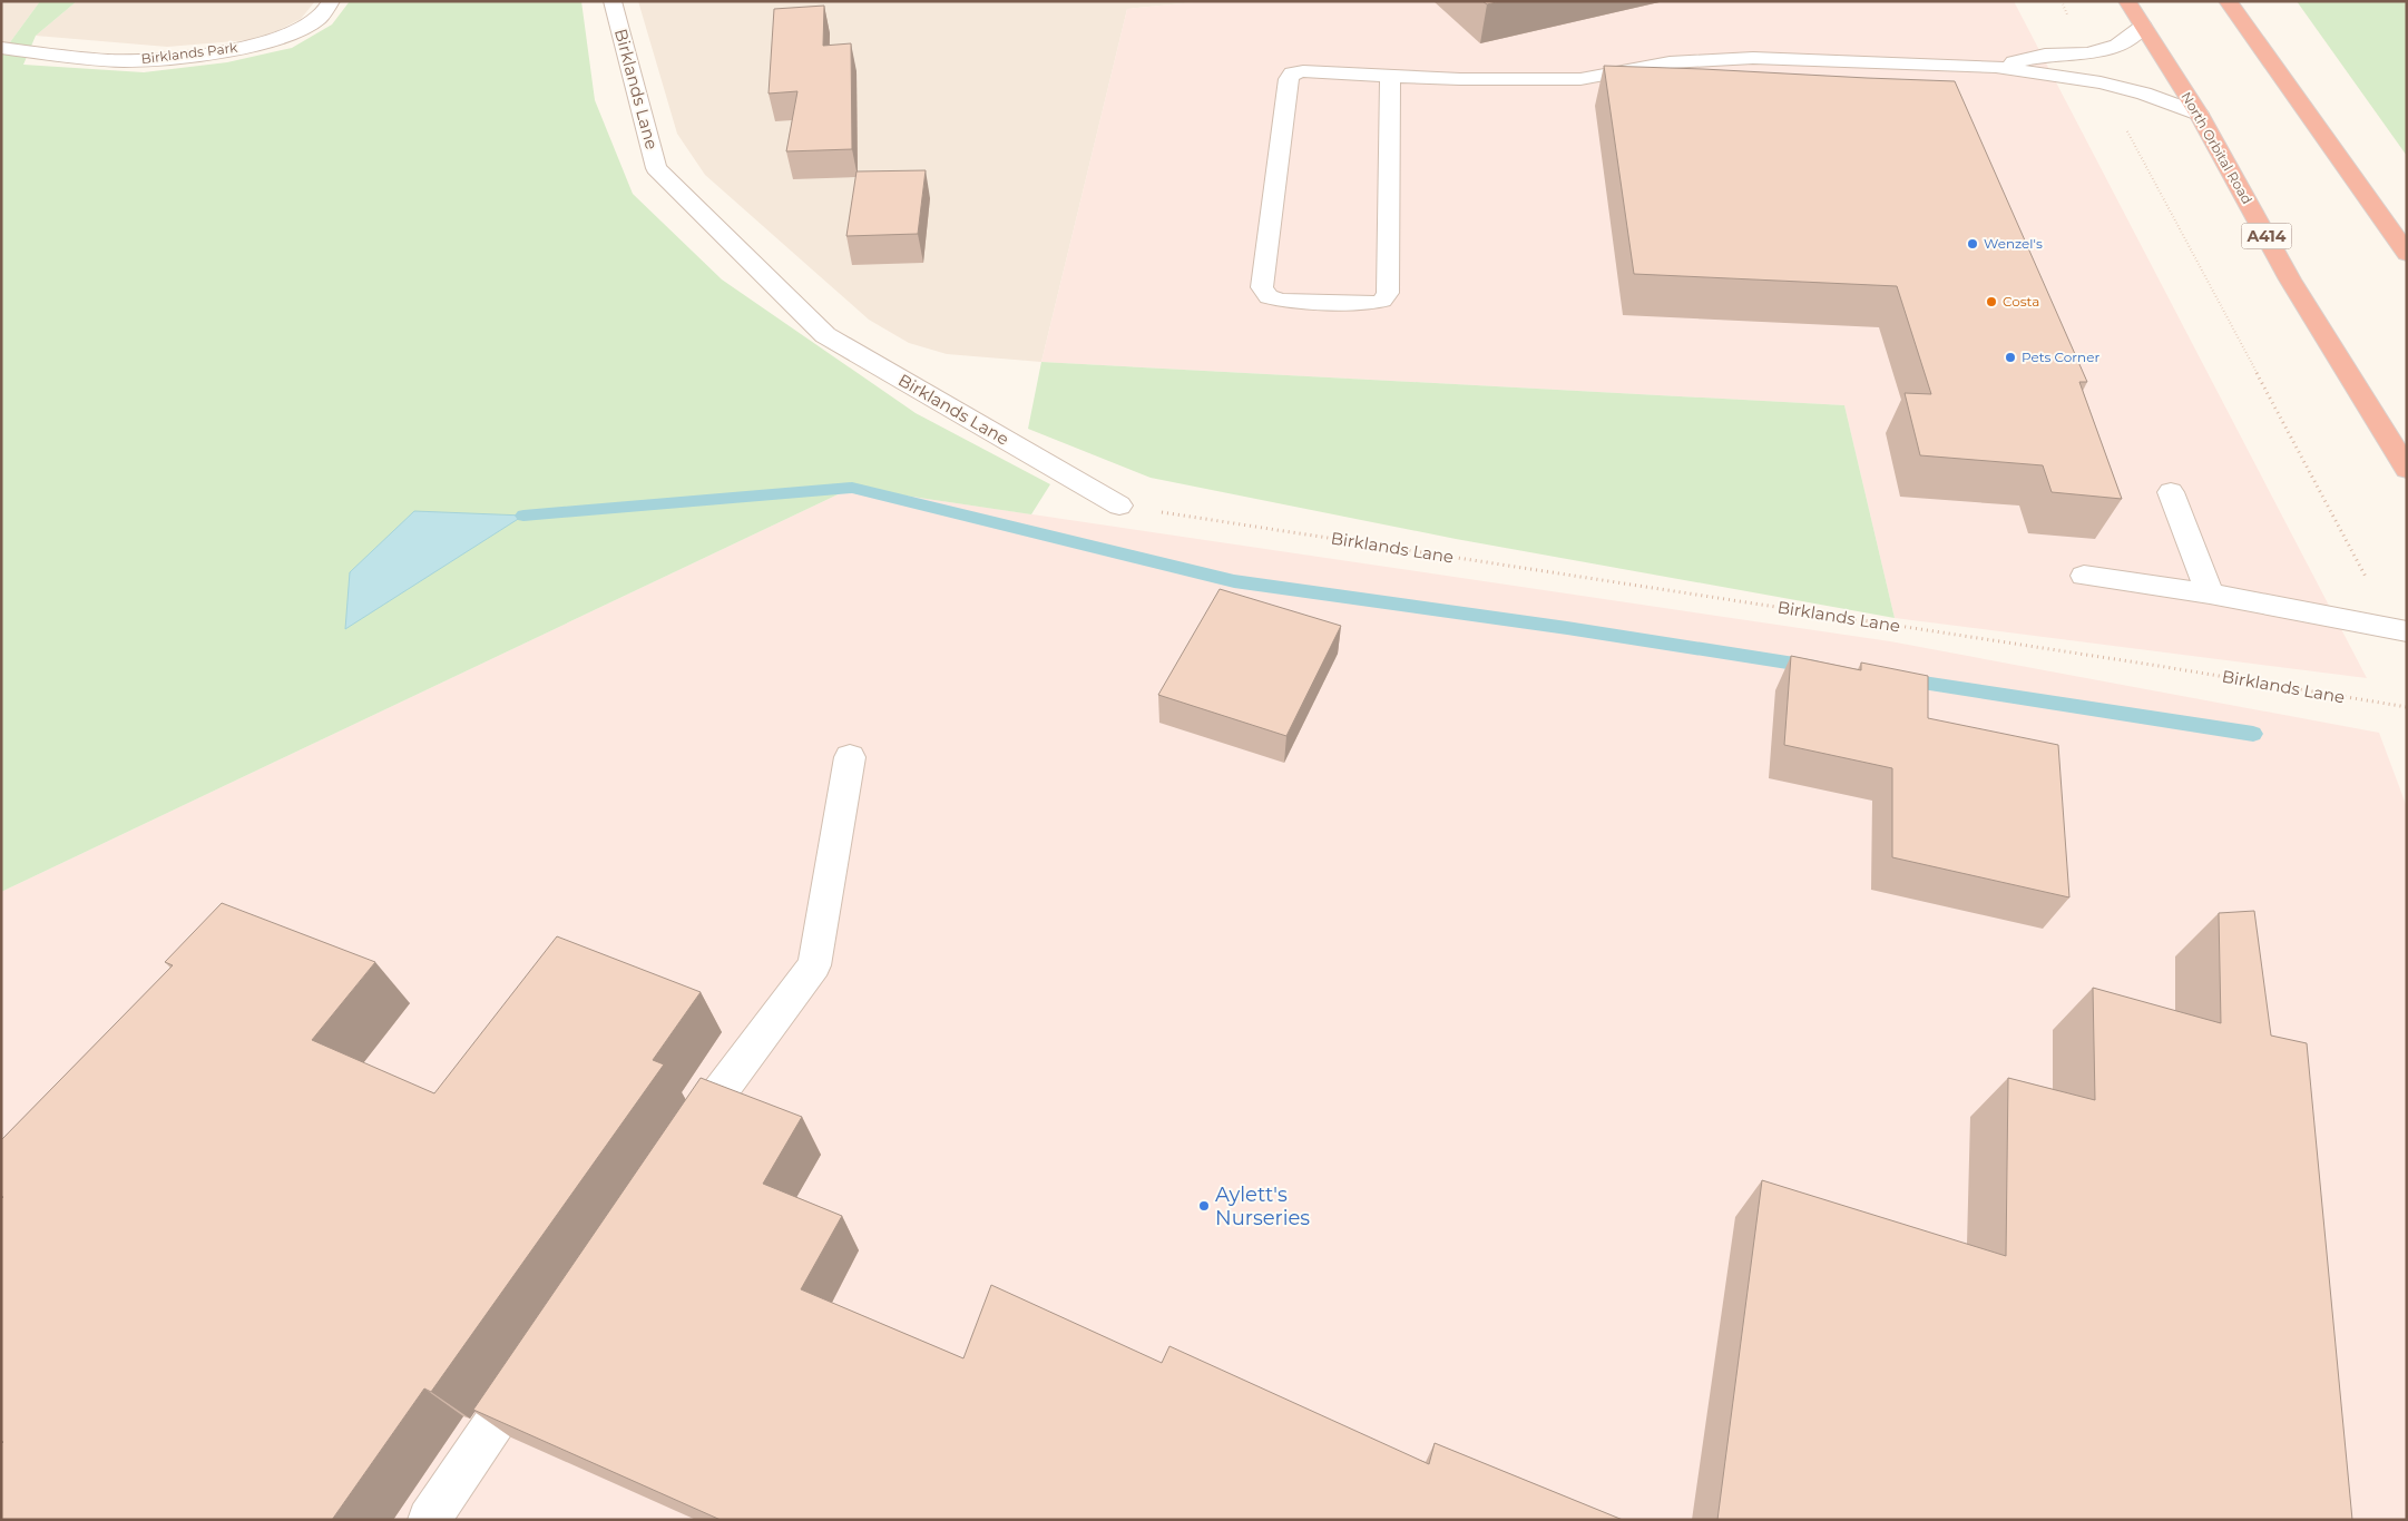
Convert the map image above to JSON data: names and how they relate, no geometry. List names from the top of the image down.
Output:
{
  "streets": {
    "highway": ["North Orbital Road", "A414"],
    "street": ["Birklands Park", "Birklands Lane"]
  },
  "places": [
    "Wenzel's",
    "Costa",
    "Pets Corner",
    "Aylett's Nurseries"
  ]
}
